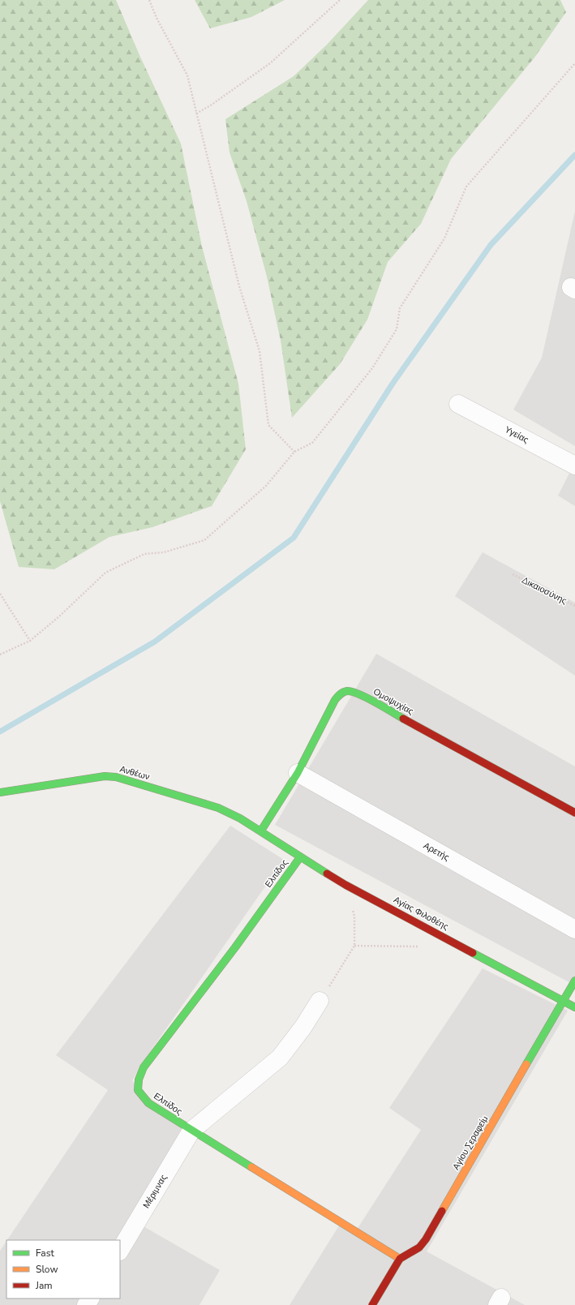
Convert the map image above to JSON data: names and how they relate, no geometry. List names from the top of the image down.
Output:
{
  "streets": {
    "street": [
      "Υγείας",
      "Ομοψυχίας",
      "Ανθέων",
      "Αρετής",
      "Ελπίδος",
      "Αγίας Φιλοθέης",
      "Αγίου Σεραφείμ",
      "Μέριμνας"
    ],
    "path": ["Δικαιοσύνης"]
  },
  "crossings": [
    ["Ομοψυχίας", "Ανθέων"],
    ["Ομοψυχίας", "Αρετής"],
    ["Ομοψυχίας", "Αγίας Φιλοθέης"],
    ["Ανθέων", "Αγίας Φιλοθέης"],
    ["Ελπίδος", "Αγίας Φιλοθέης"],
    ["Ελπίδος", "Αγίου Σεραφείμ"],
    ["Ελπίδος", "Μέριμνας"],
    ["Αγίας Φιλοθέης", "Αγίου Σεραφείμ"]
  ],
  "legend": ["Fast", "Slow", "Jam"]
}
